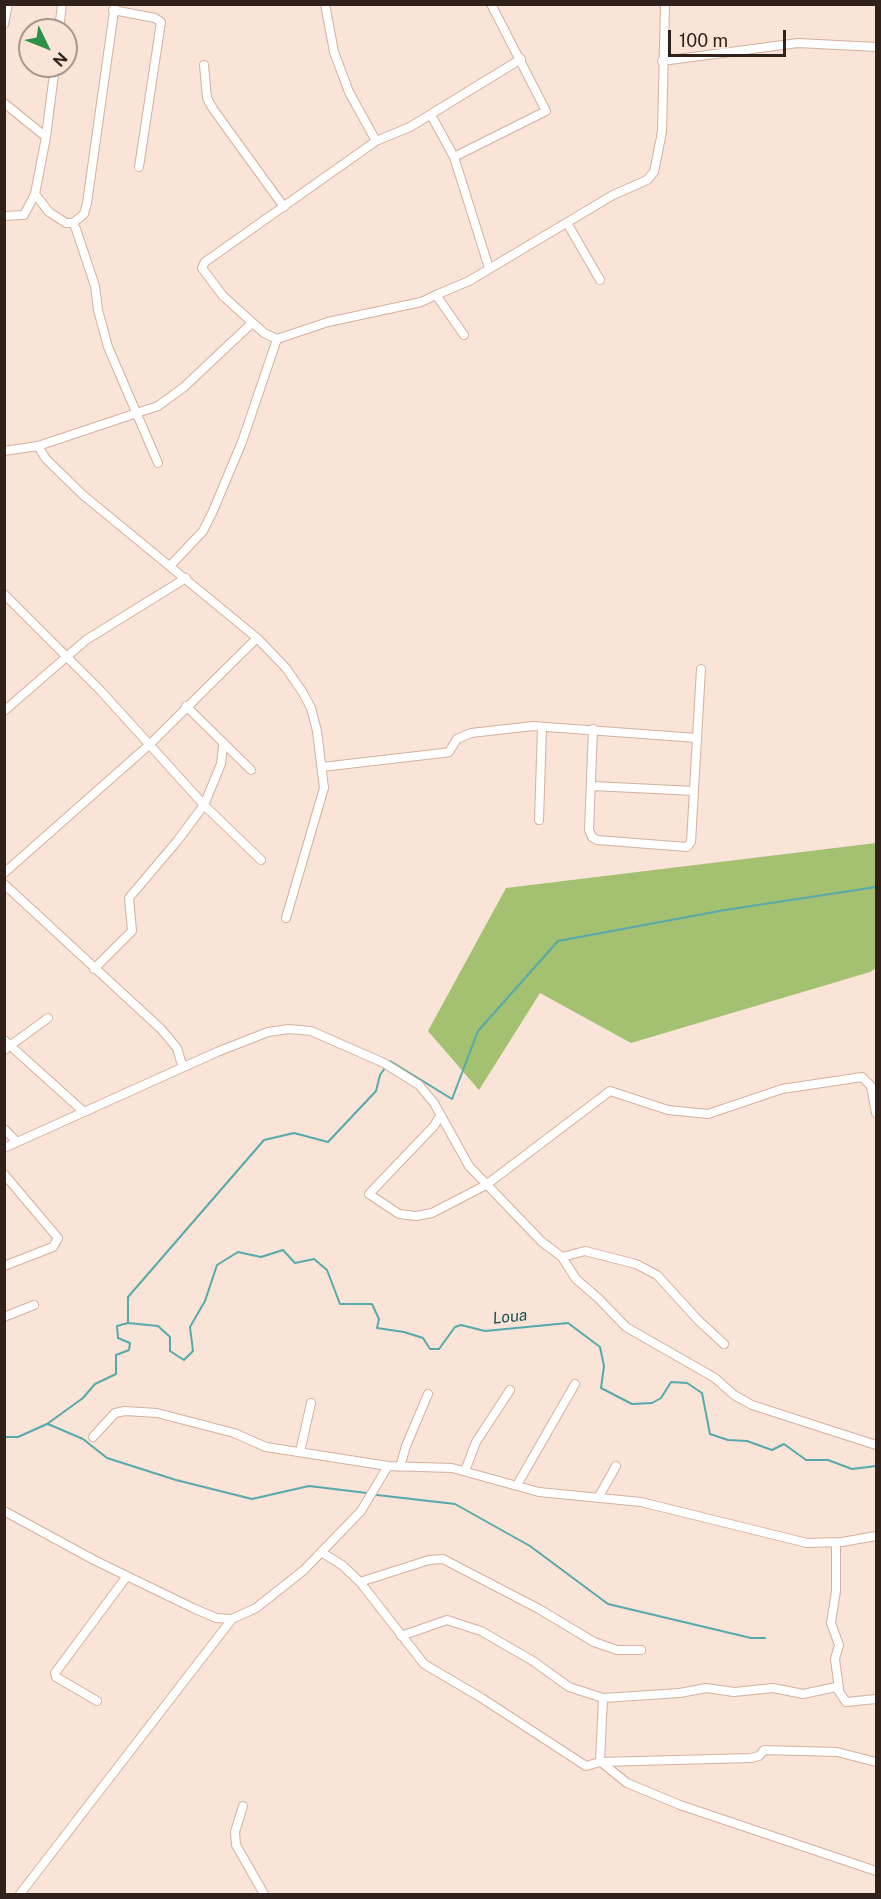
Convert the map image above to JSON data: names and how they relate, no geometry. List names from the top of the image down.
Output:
{
  "water": ["Loua"],
  "scale_bar": "100 m",
  "north": "bottom right"
}
